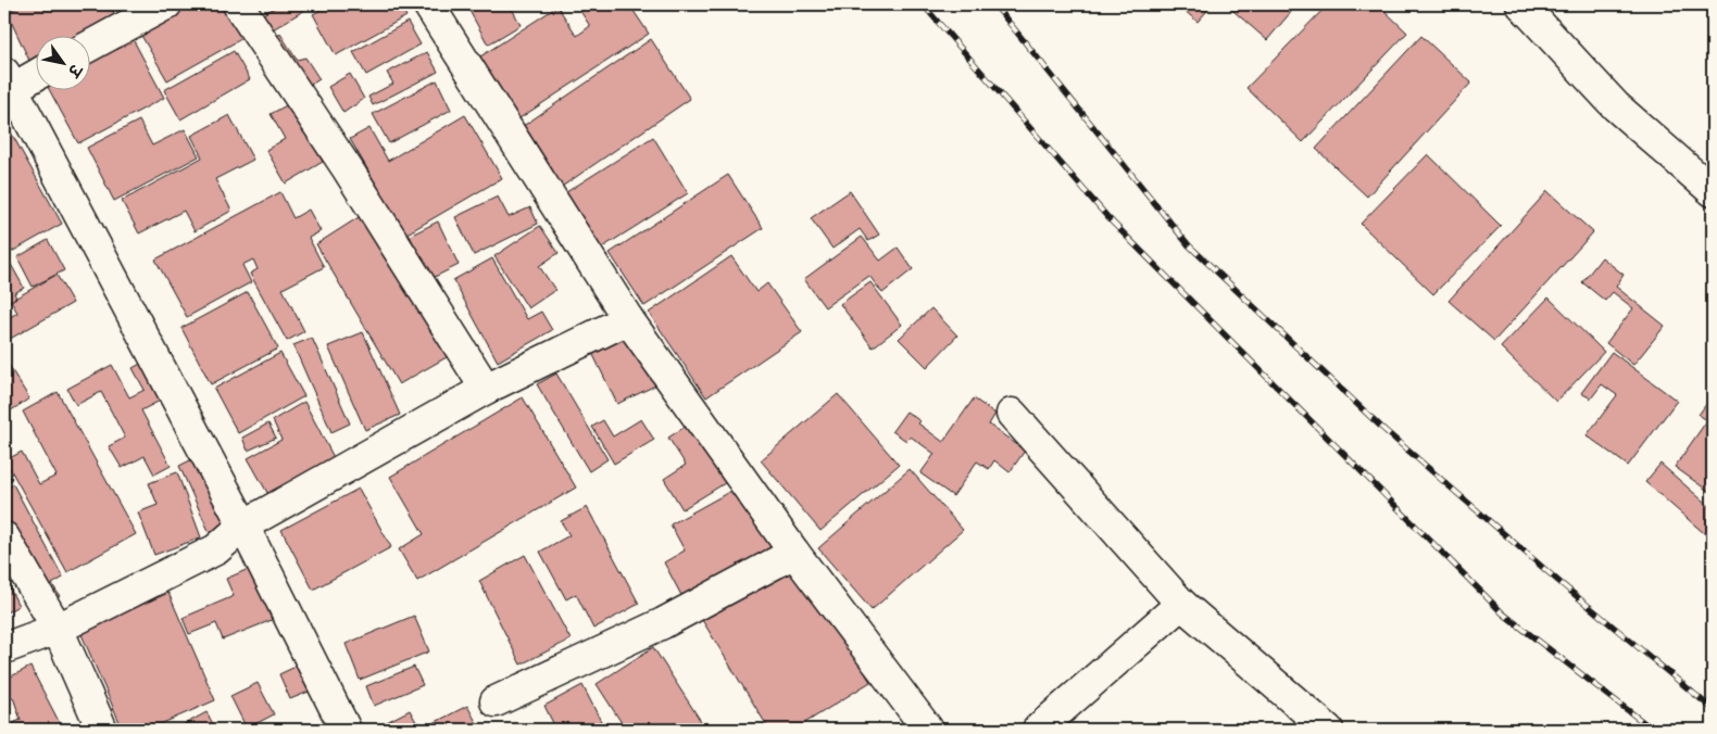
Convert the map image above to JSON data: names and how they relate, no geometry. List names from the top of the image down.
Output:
{
  "north": "bottom right"
}
